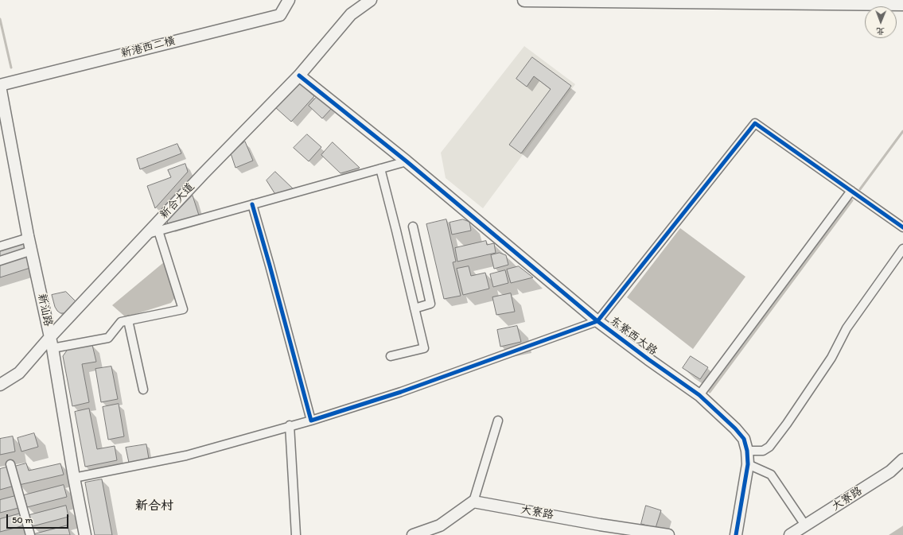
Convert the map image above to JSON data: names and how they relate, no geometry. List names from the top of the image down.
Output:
{
  "streets": {
    "street": [
      "新港西二横",
      "新合大道",
      "新汕路",
      "东寮西大路",
      "大寮路"
    ]
  },
  "crossings": [
    ["新港西二横", "新汕路"],
    ["新合大道", "新汕路"],
    ["新合大道", "东寮西大路"]
  ],
  "districts": ["新合村"],
  "scale_bar": "50 m",
  "north": "bottom"
}
